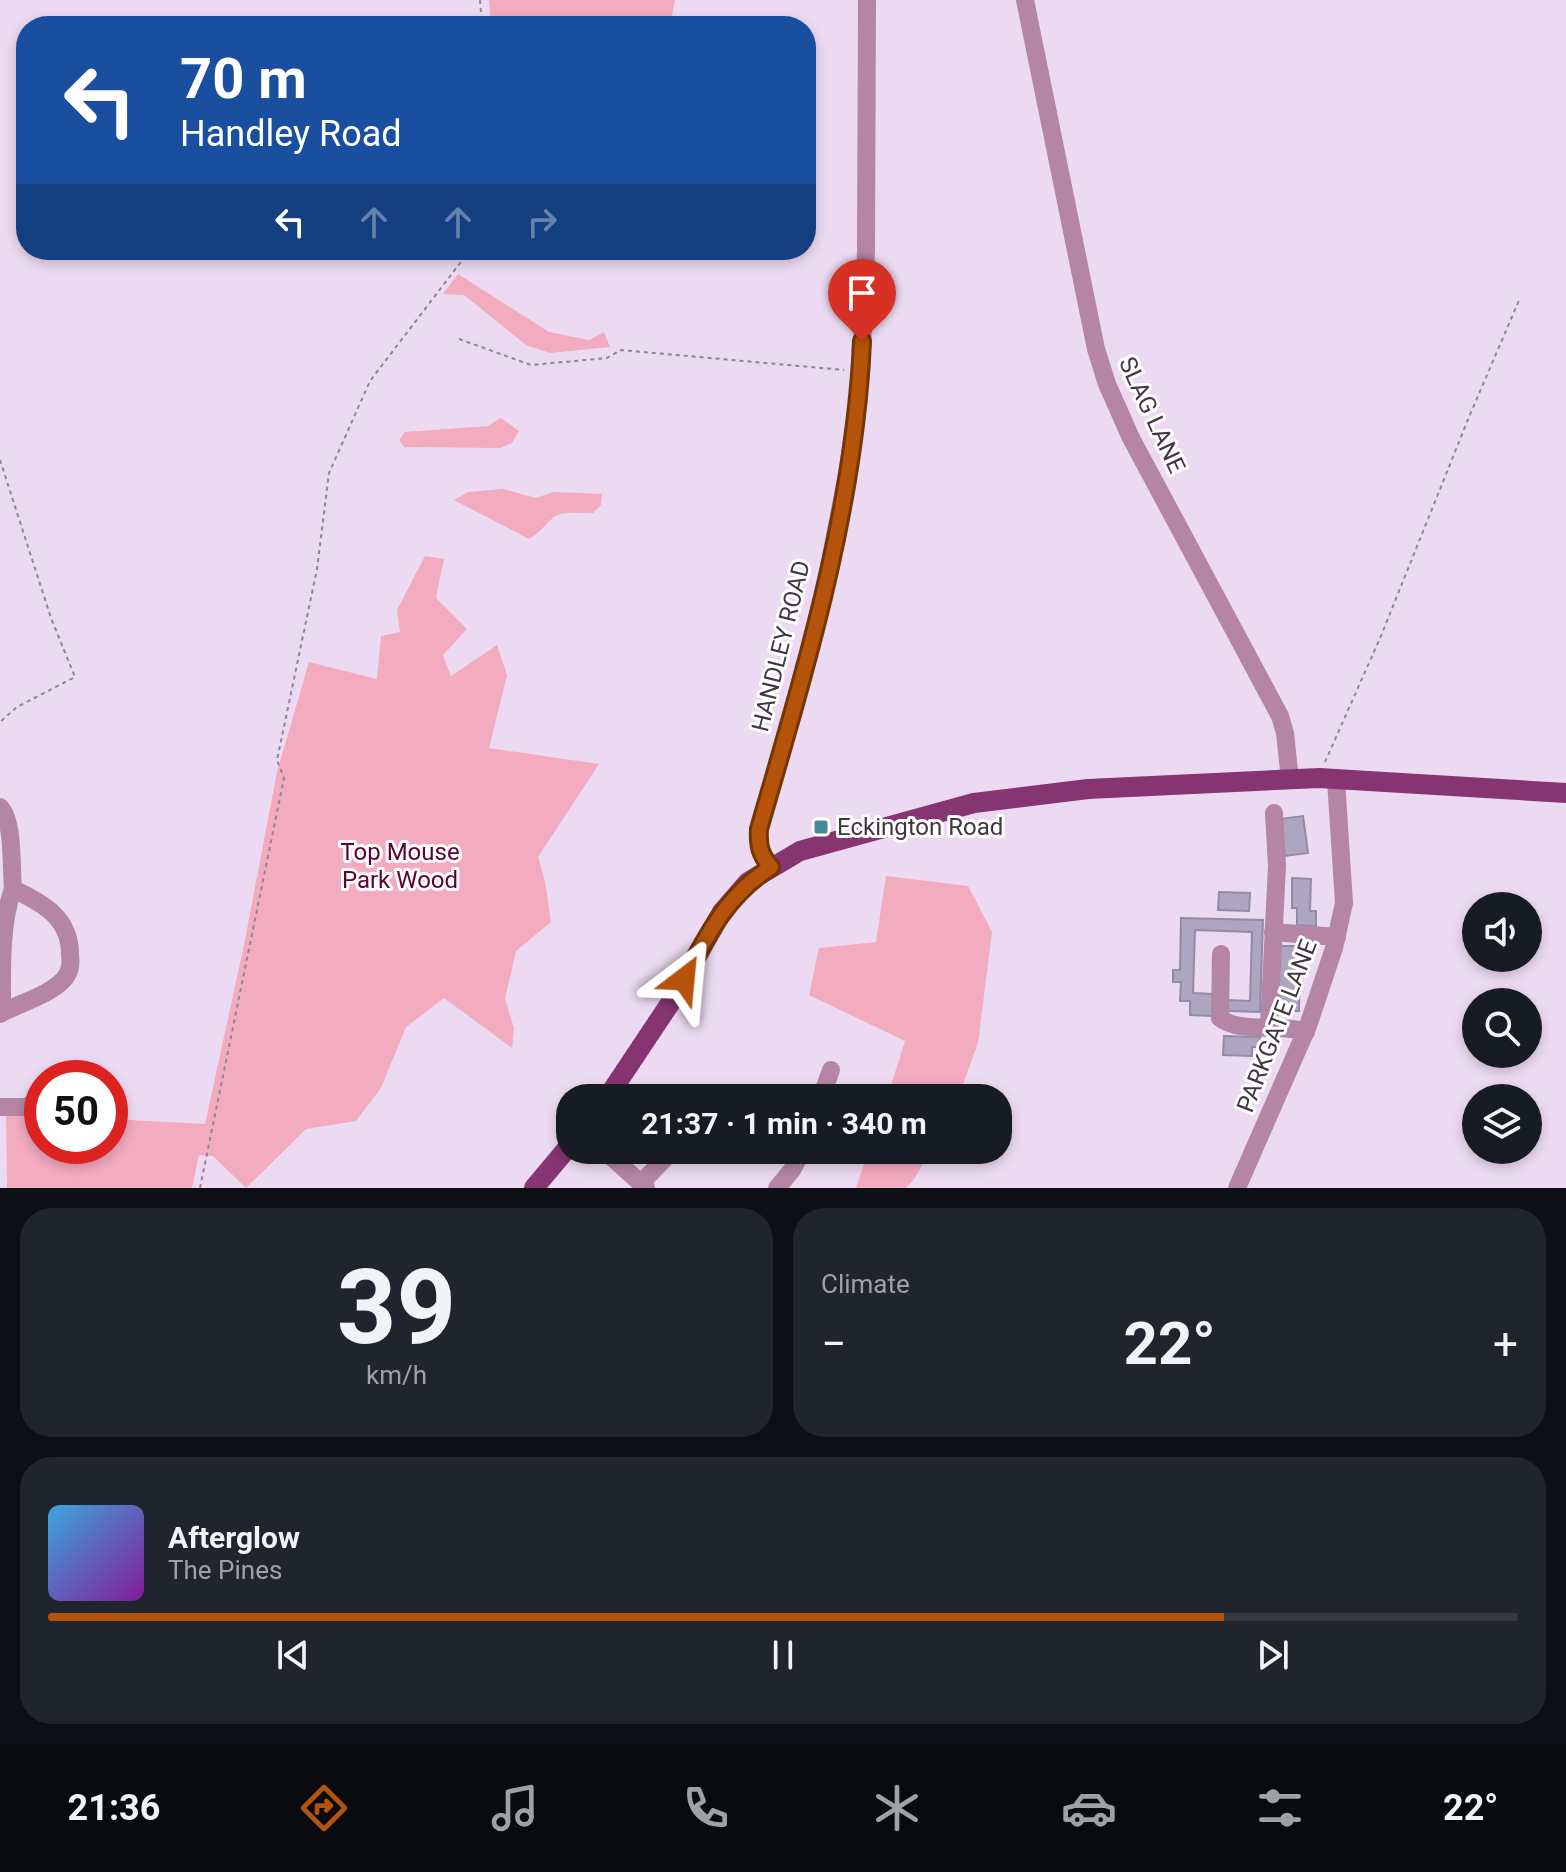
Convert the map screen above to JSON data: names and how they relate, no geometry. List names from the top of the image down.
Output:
{
  "streets": {
    "street": ["SLAG LANE", "HANDLEY ROAD", "PARKGATE LANE"]
  },
  "parks": ["Top Mouse Park Wood"],
  "places": {
    "transit": ["Eckington Road"]
  },
  "page": {
    "turn": ["70 m", "Handley Road"],
    "limit": "50",
    "trip": "21:37 · 1 min · 340 m",
    "tile": [
      ["39", "km/h"],
      "Climate"
    ],
    "heat": ["−", "22°", "+"],
    "song": ["Afterglow", "The Pines"],
    "tabs": ["21:36", "22°"]
  }
}
